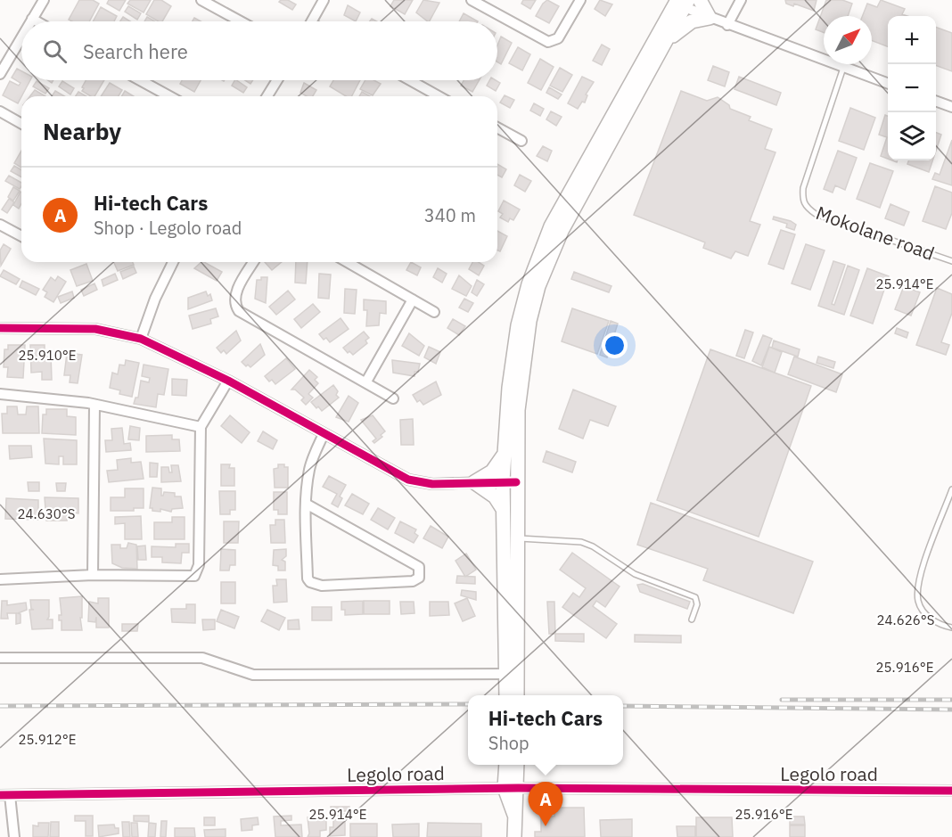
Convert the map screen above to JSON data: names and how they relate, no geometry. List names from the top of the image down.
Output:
{
  "streets": {
    "street": ["Legolo road"],
    "lane": ["Mokolane road"]
  },
  "north": "top right",
  "page": {
    "map_buttons": ["+", "−"],
    "search": "Search here",
    "heading": "Nearby",
    "list": [
      {
        "mark": "A",
        "name": "Hi-tech Cars",
        "note": "Shop · Legolo road",
        "value": "340 m"
      }
    ],
    "popup": ["Hi-tech Cars", "Shop"],
    "pins": "A"
  },
  "coordinates": [
    "25.914°E",
    "25.910°E",
    "24.630°S",
    "24.626°S",
    "25.916°E",
    "25.912°E"
  ]
}
